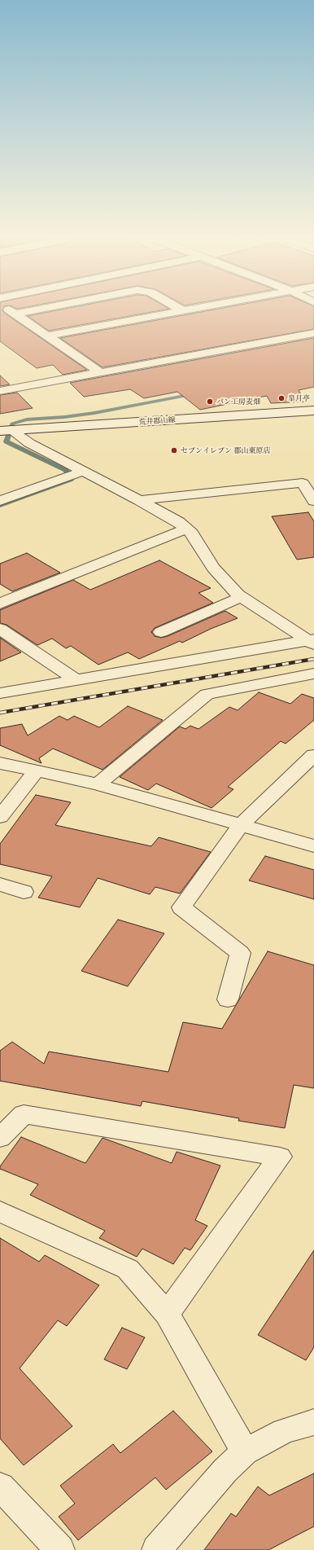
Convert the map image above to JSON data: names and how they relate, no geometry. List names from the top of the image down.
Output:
{
  "streets": {
    "street": ["荒井郡山線"]
  },
  "places": ["皐月亭", "パン工房麦畑", "セブンイレブン 郡山東原店"]
}
